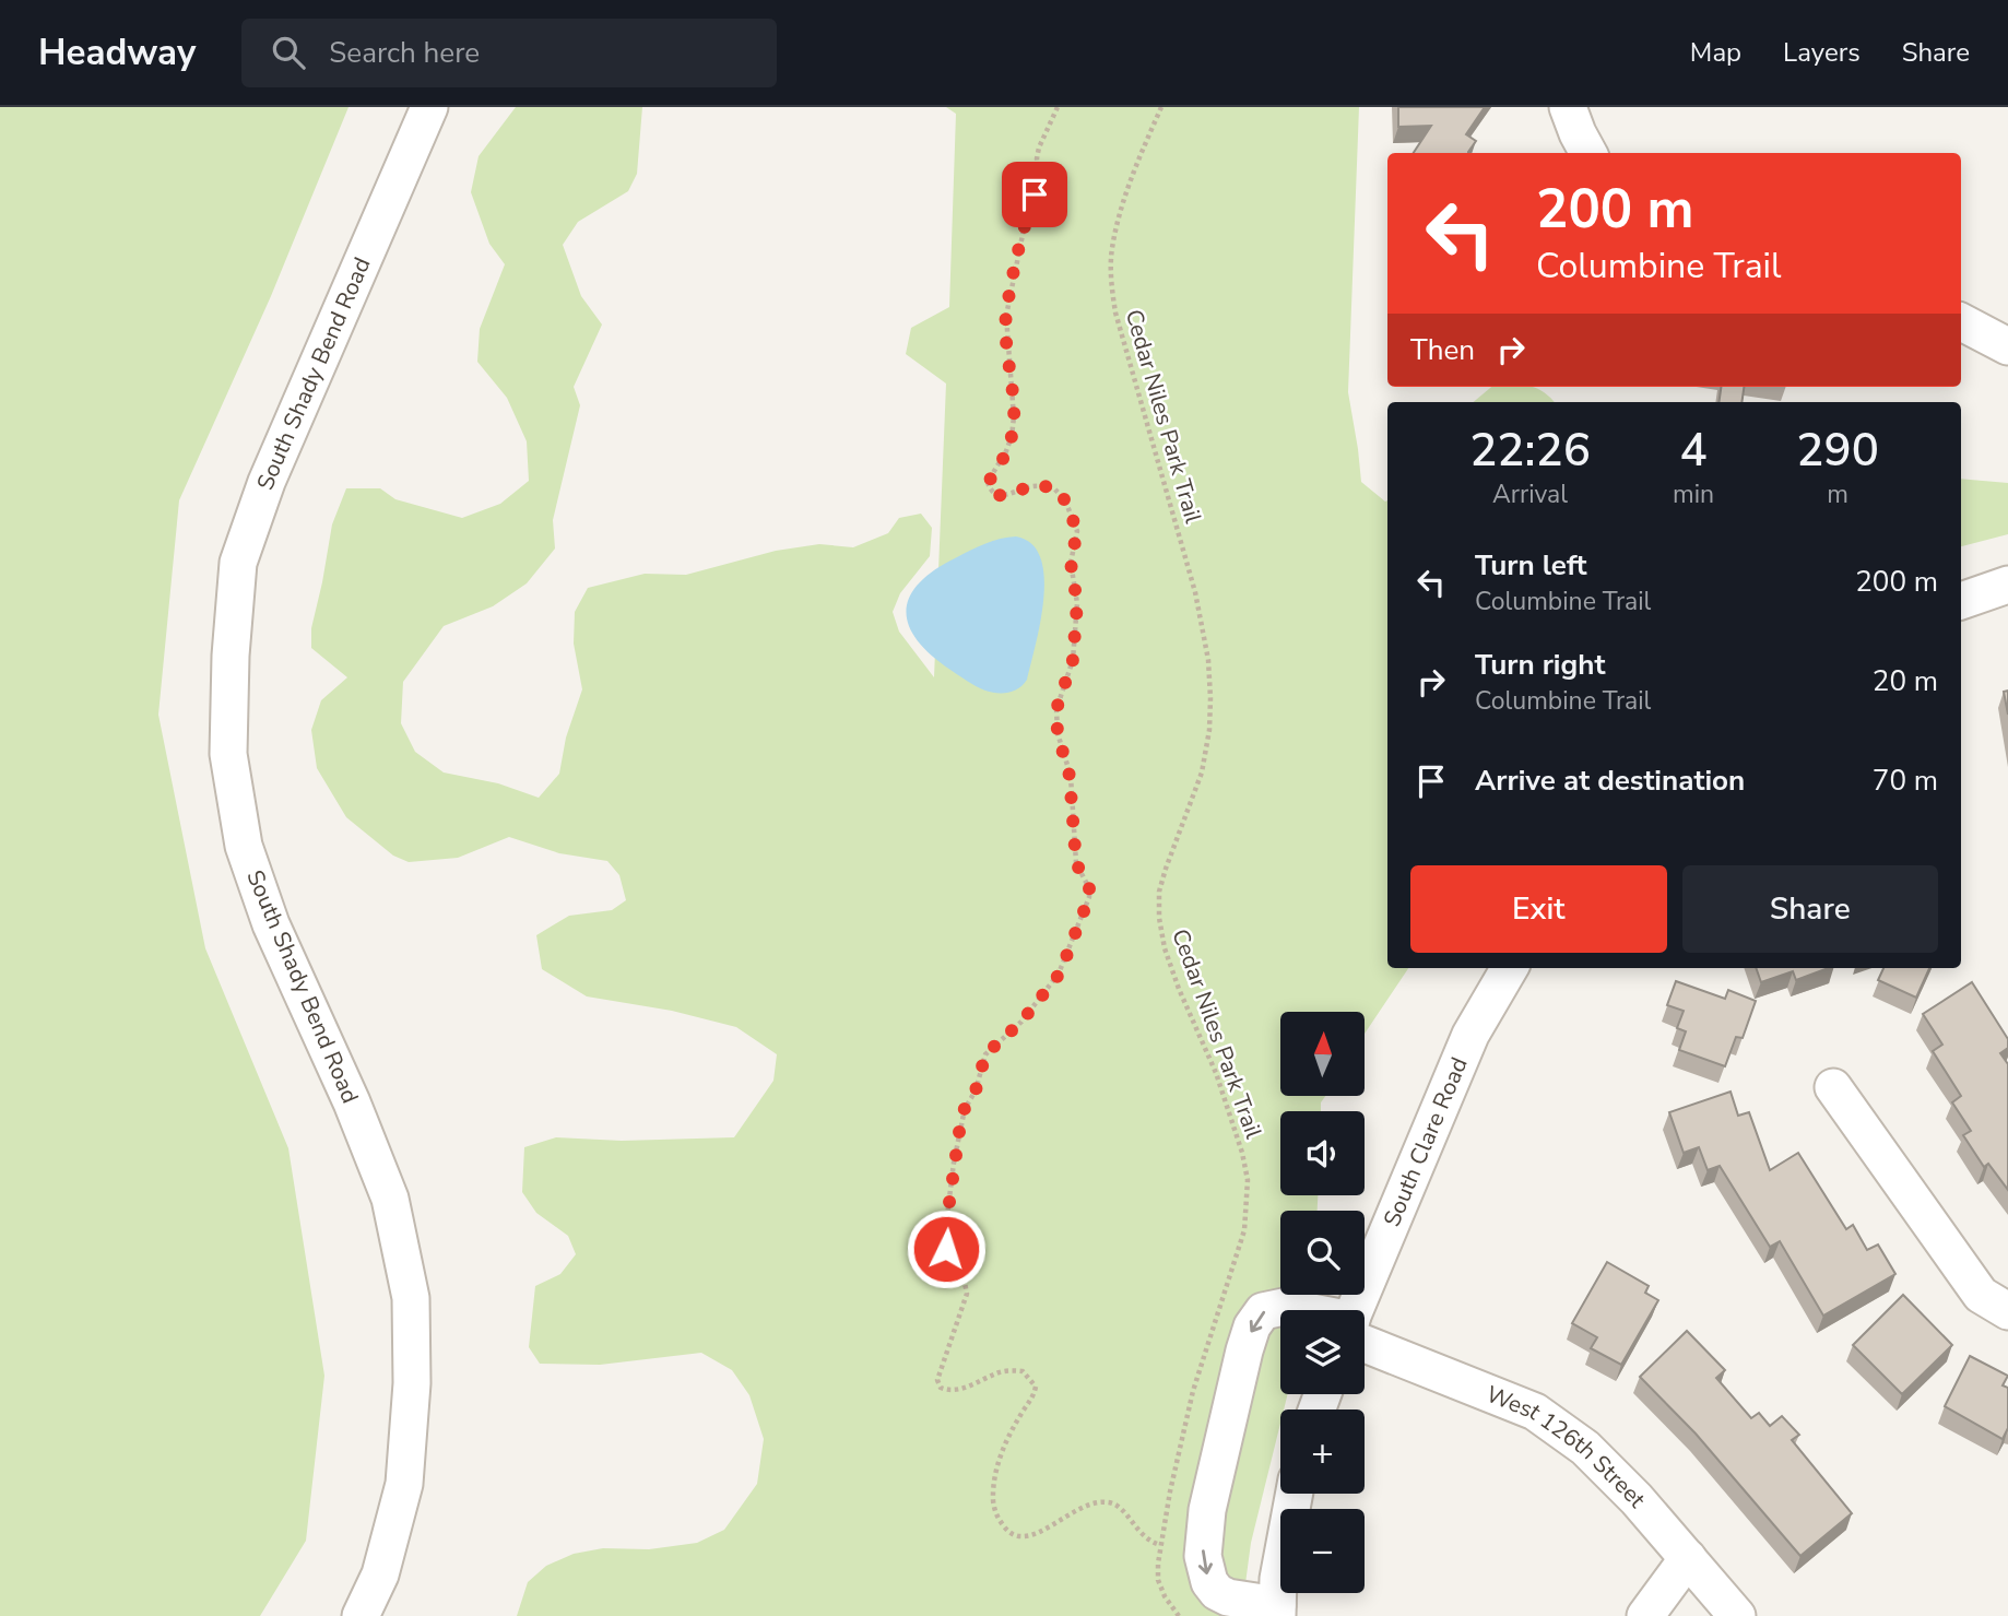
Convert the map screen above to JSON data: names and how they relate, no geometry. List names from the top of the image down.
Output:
{
  "streets": {
    "street": ["South Shady Bend Road", "South Clare Road", "West 126th Street"],
    "path": ["Cedar Niles Park Trail"]
  },
  "north": "top",
  "page": {
    "header": "Headway",
    "search": "Search here",
    "nav": ["Map", "Layers", "Share"],
    "turn": ["200 m", "Columbine Trail"],
    "then": "Then",
    "eta": [
      "22:26",
      "Arrival",
      "4",
      "min",
      "290",
      "m"
    ],
    "list": [
      {
        "name": "Turn left",
        "note": "Columbine Trail",
        "value": "200 m"
      },
      {
        "name": "Turn right",
        "note": "Columbine Trail",
        "value": "20 m"
      },
      {
        "name": "Arrive at destination",
        "value": "70 m"
      }
    ],
    "buttons": ["Exit", "Share"],
    "map_buttons": ["+", "−"]
  }
}
